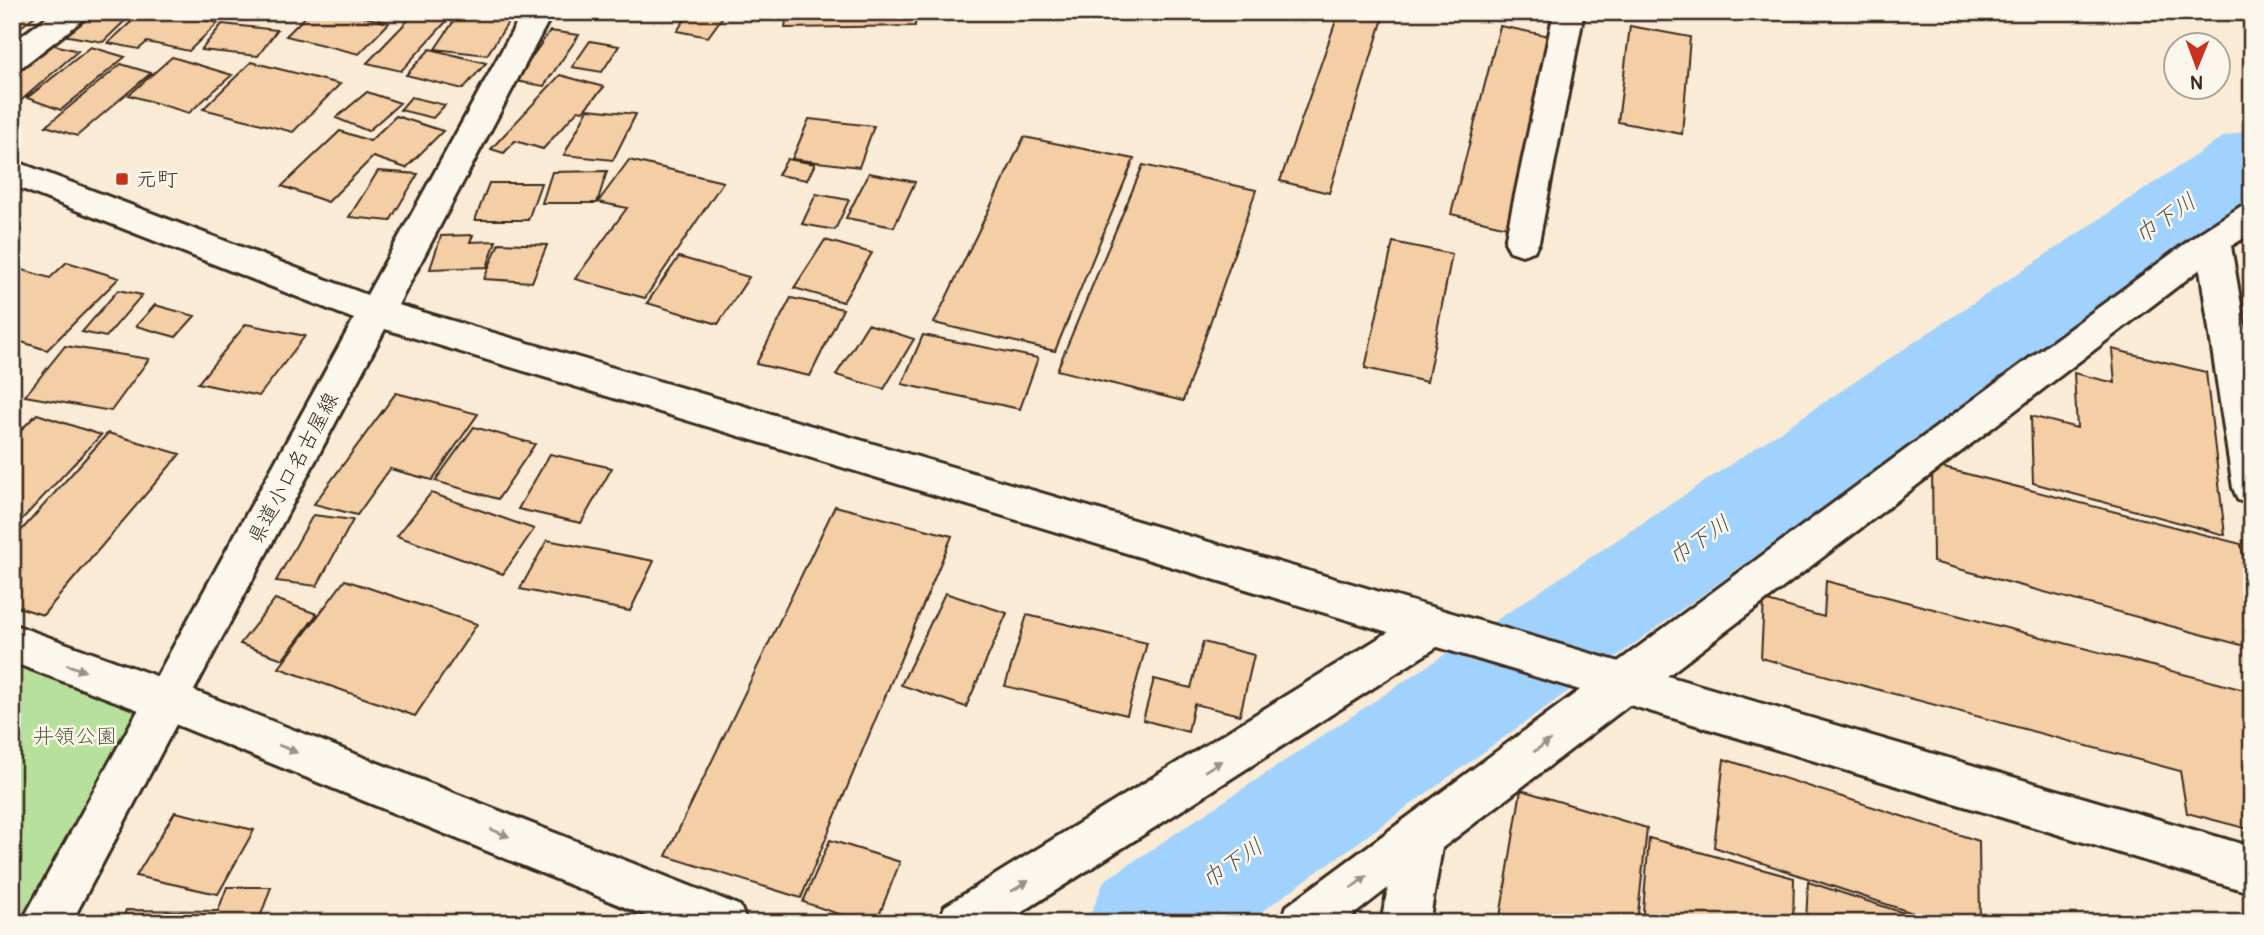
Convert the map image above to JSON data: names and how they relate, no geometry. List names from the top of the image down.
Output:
{
  "streets": {
    "street": ["県道小口名古屋線"]
  },
  "water": ["巾下川"],
  "parks": ["井領公園"],
  "places": {
    "transit": ["元町"]
  },
  "north": "bottom"
}
